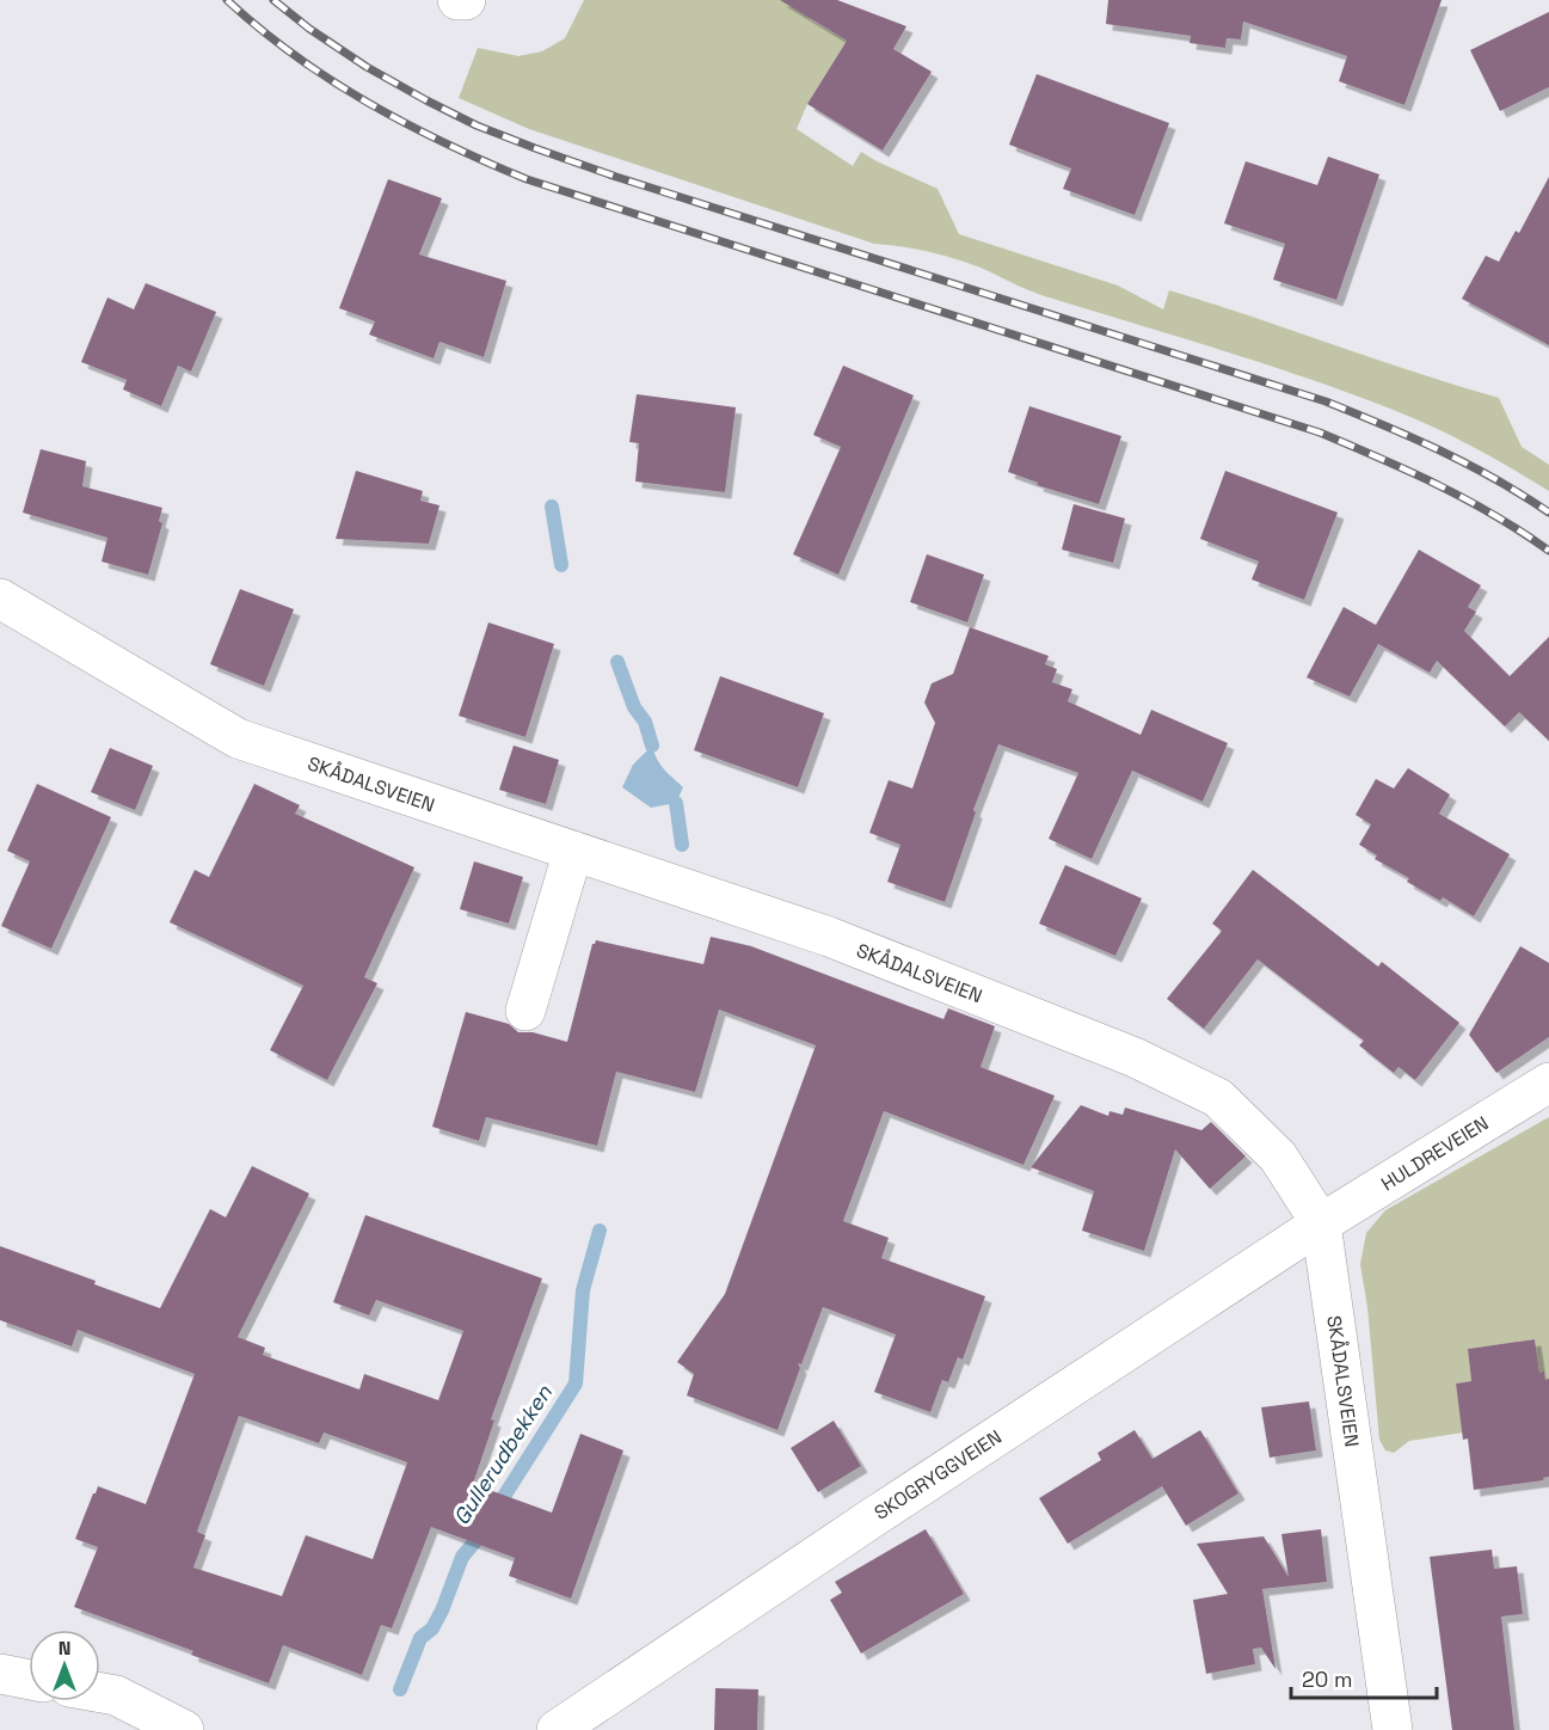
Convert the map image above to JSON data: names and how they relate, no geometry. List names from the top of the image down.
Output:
{
  "streets": {
    "street": ["SKÅDALSVEIEN", "HULDREVEIEN", "SKOGRYGGVEIEN"]
  },
  "crossings": [
    ["SKÅDALSVEIEN", "HULDREVEIEN"],
    ["SKÅDALSVEIEN", "SKOGRYGGVEIEN"],
    ["HULDREVEIEN", "SKOGRYGGVEIEN"]
  ],
  "water": ["Gullerudbekken"],
  "scale_bar": "20 m",
  "north": "top"
}
